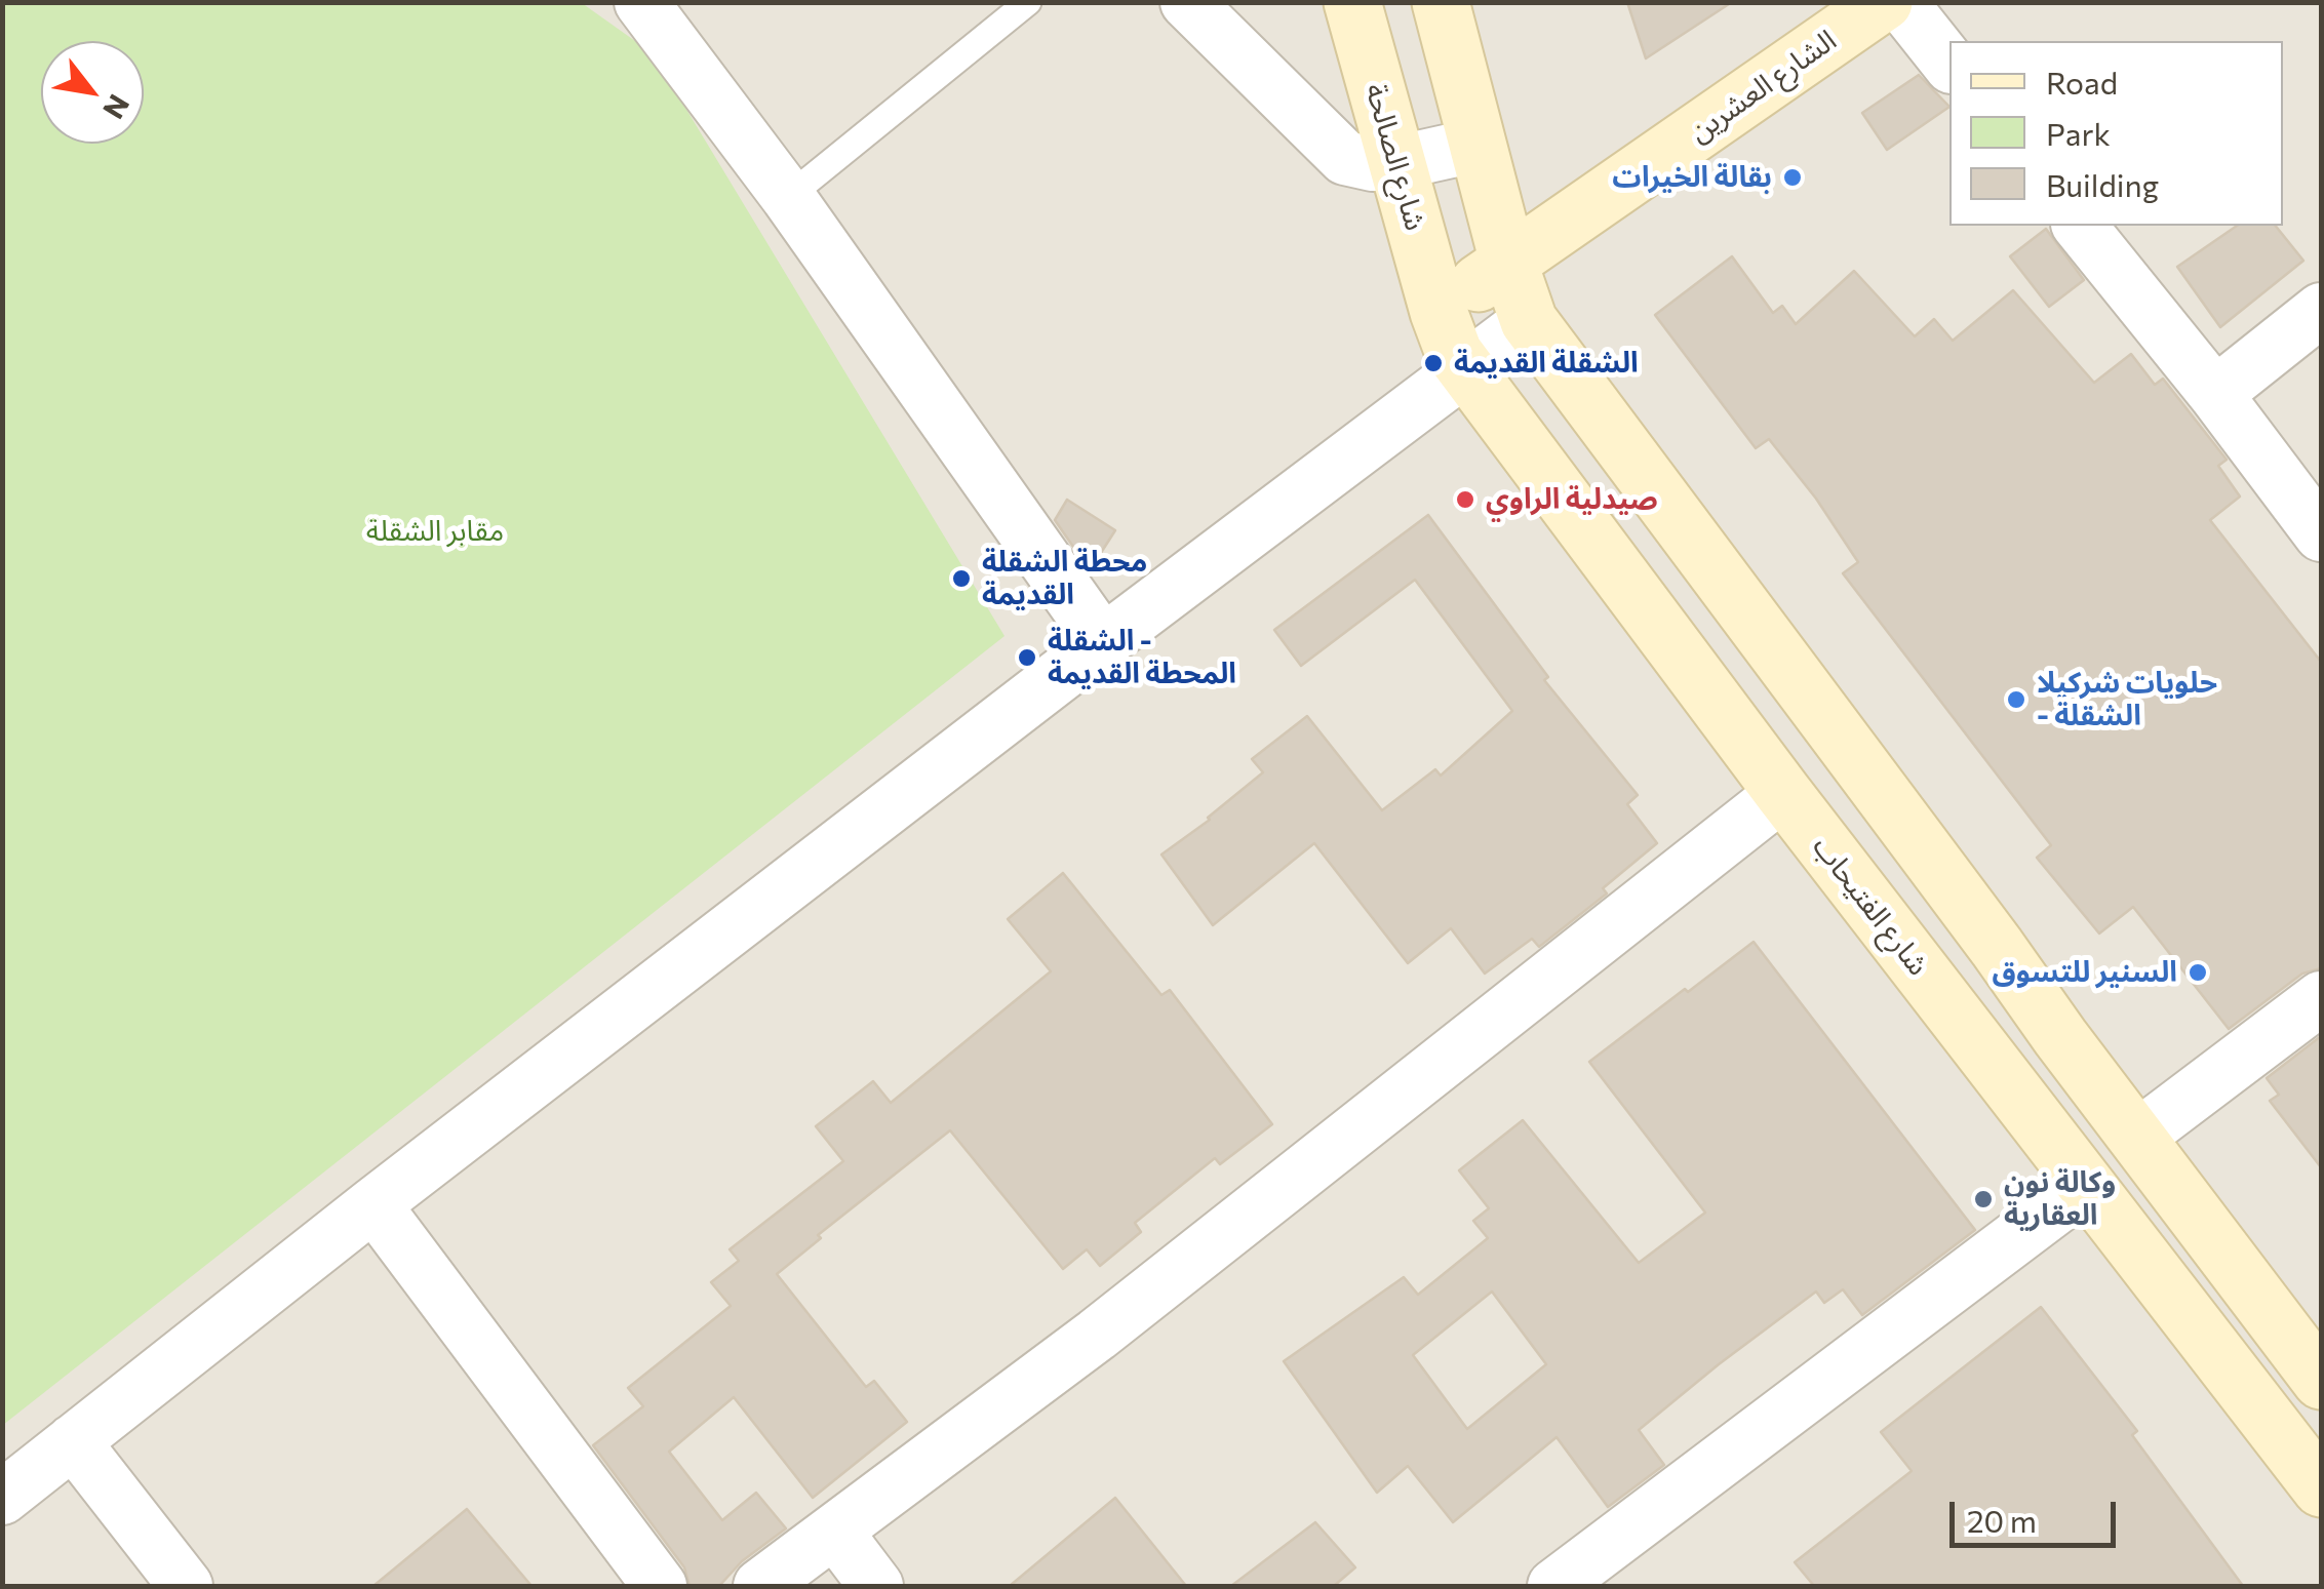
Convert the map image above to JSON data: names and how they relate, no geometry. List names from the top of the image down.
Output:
{
  "streets": {
    "main road": ["الشارع العشرين", "شارع الصالحة", "شارع الفتيحاب"]
  },
  "crossings": [
    ["الشارع العشرين", "شارع الصالحة"],
    ["الشارع العشرين", "شارع الفتيحاب"],
    ["شارع الصالحة", "شارع الفتيحاب"]
  ],
  "parks": ["مقابر الشقلة"],
  "places": [
    "بقالة الخيرات",
    "الشقلة القديمة",
    "صيدلية الراوي",
    "محطة الشقلة القديمة",
    "الشقلة - المحطة القديمة",
    "حلويات شركيلا - الشقلة",
    "السنير للتسوق",
    "وكالة نون العقارية"
  ],
  "legend": ["Road", "Park", "Building"],
  "scale_bar": "20 m",
  "north": "bottom right"
}
